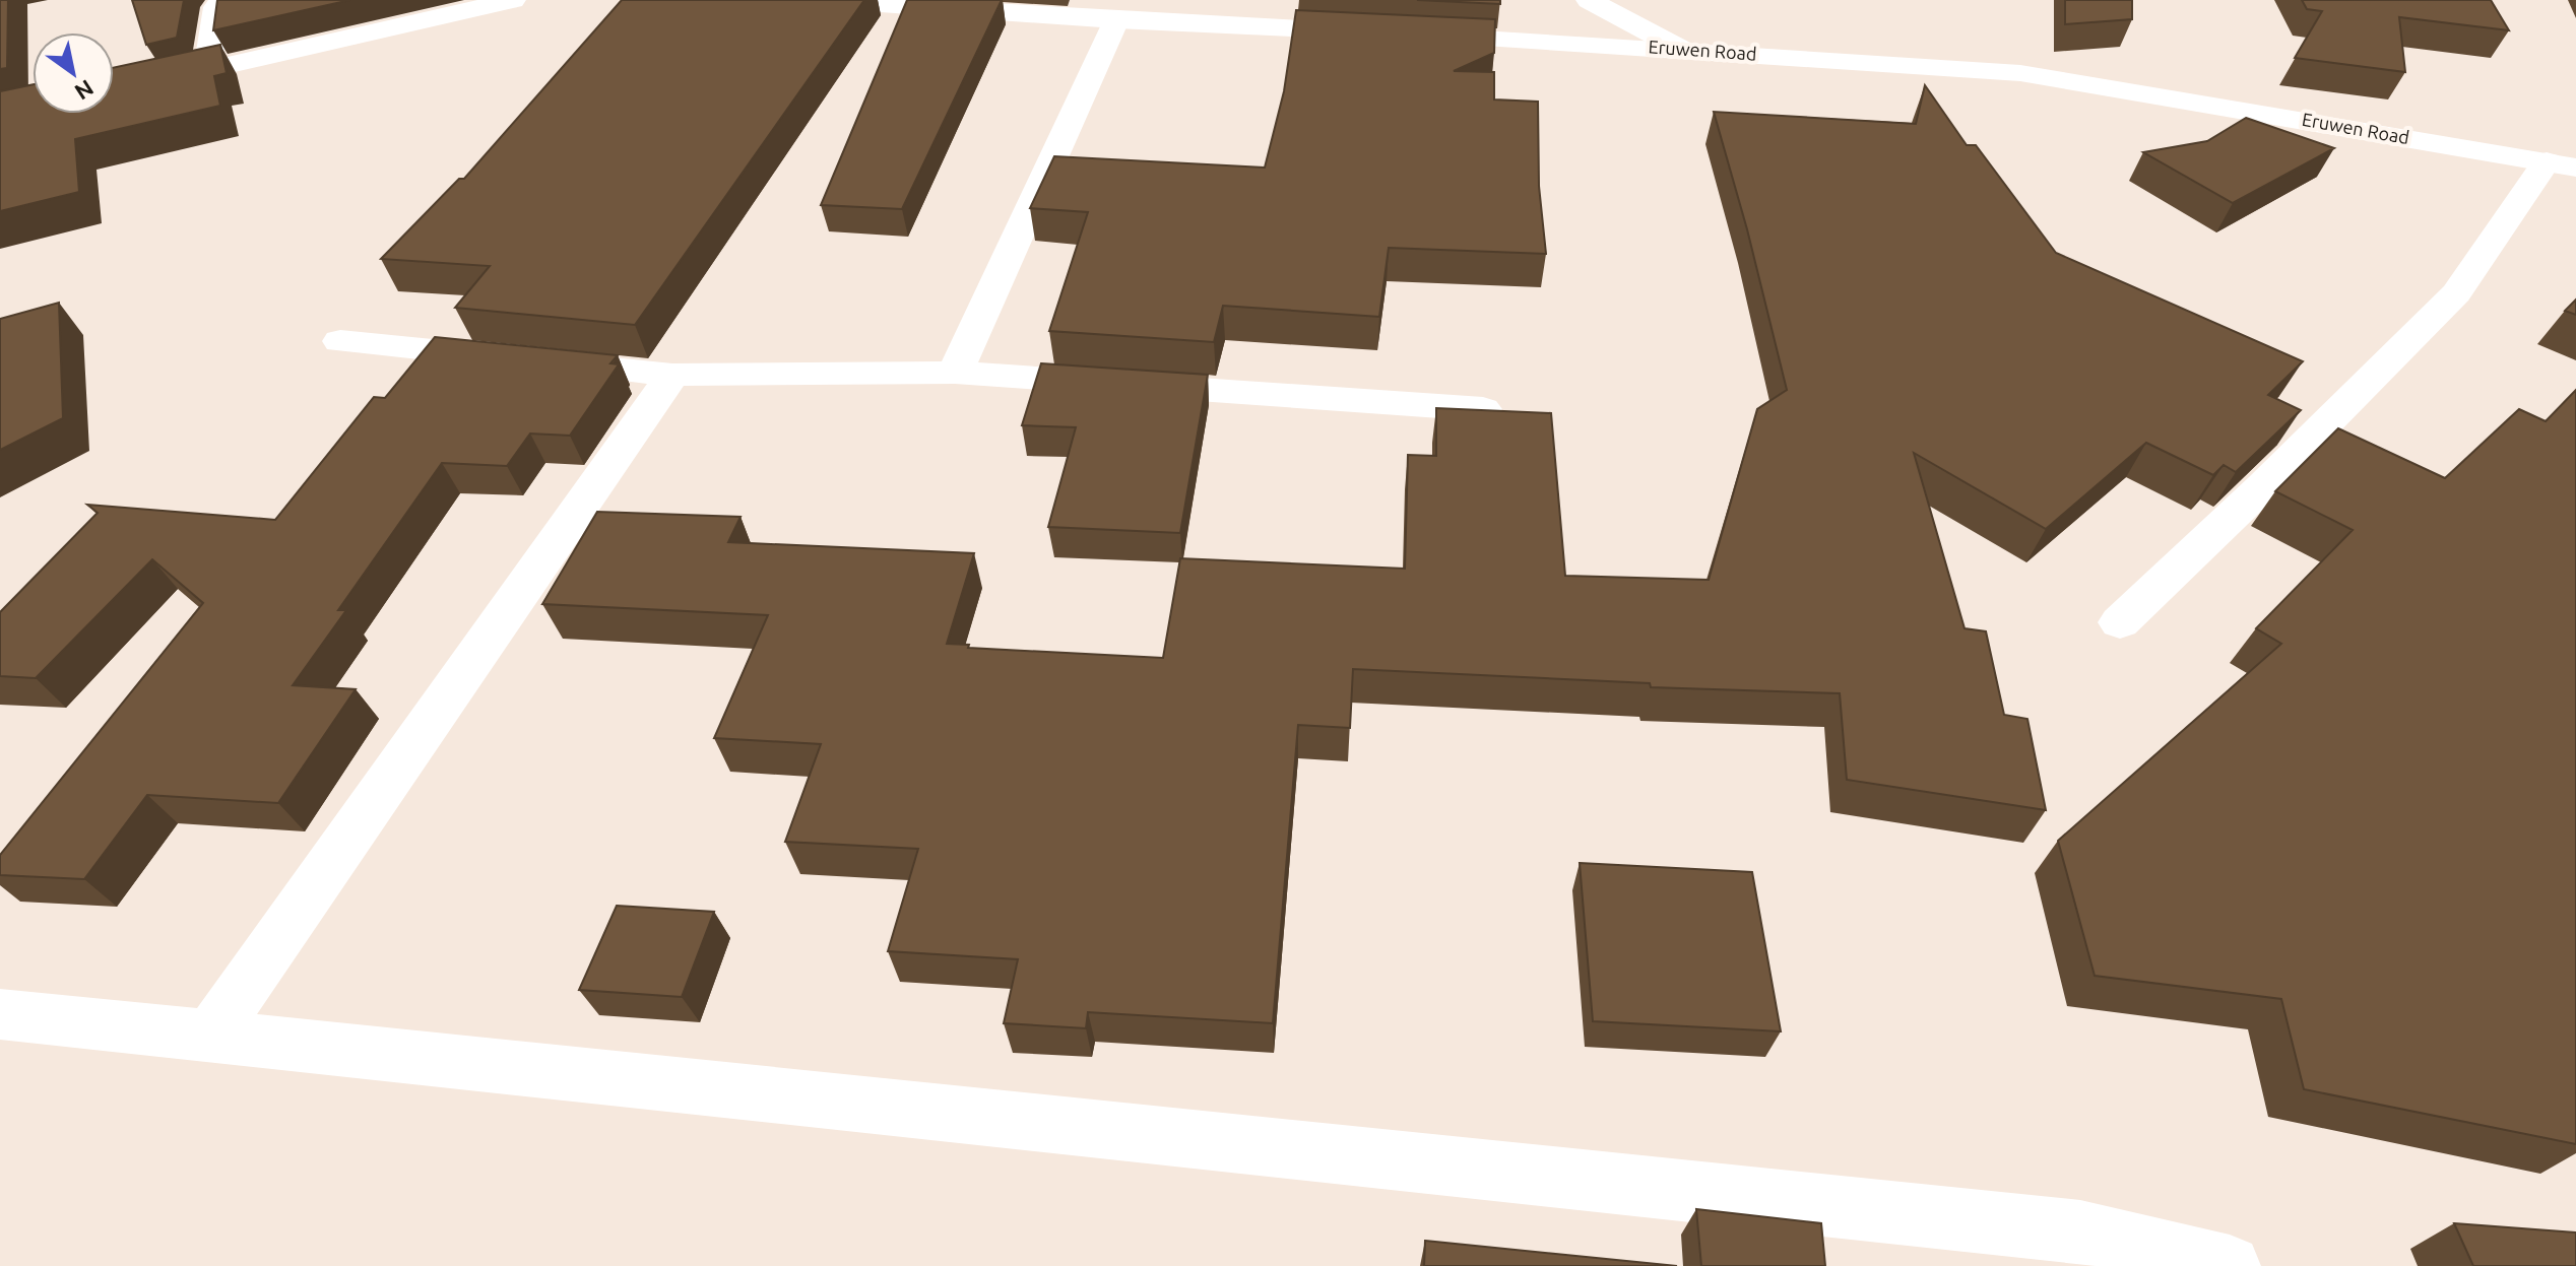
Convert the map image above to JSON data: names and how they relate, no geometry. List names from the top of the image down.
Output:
{
  "streets": {
    "street": ["Eruwen Road"]
  },
  "north": "bottom right"
}
